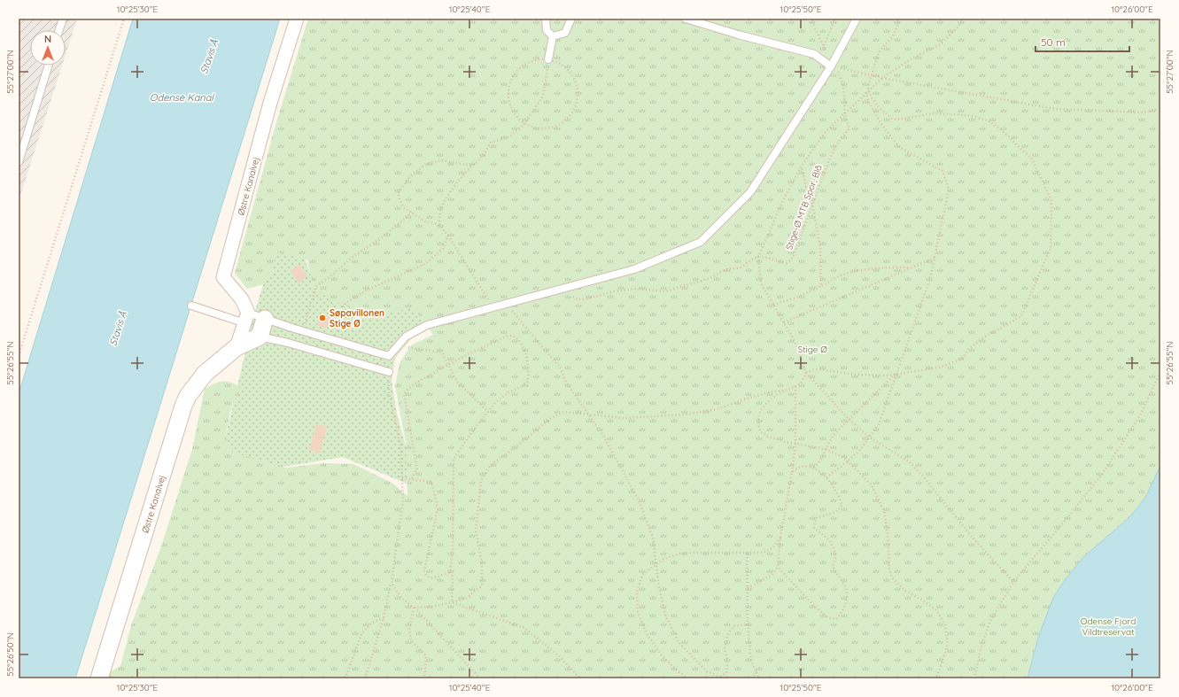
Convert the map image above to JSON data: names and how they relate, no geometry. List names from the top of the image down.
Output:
{
  "streets": {
    "street": ["Østre Kanalvej"],
    "path": ["Stige-Ø MTB Spor, Blå"]
  },
  "water": ["Stavis Å", "Odense Kanal"],
  "parks": ["Stige Ø", "Odense Fjord Vildtreservat"],
  "places": ["Søpavillonen Stige Ø"],
  "scale_bar": "50 m",
  "north": "top",
  "coordinates": [
    "10°25'30\"E",
    "10°25'40\"E",
    "10°25'50\"E",
    "10°26'00\"E",
    "55°27'00\"N",
    "55°26'55\"N",
    "55°26'50\"N"
  ]
}
